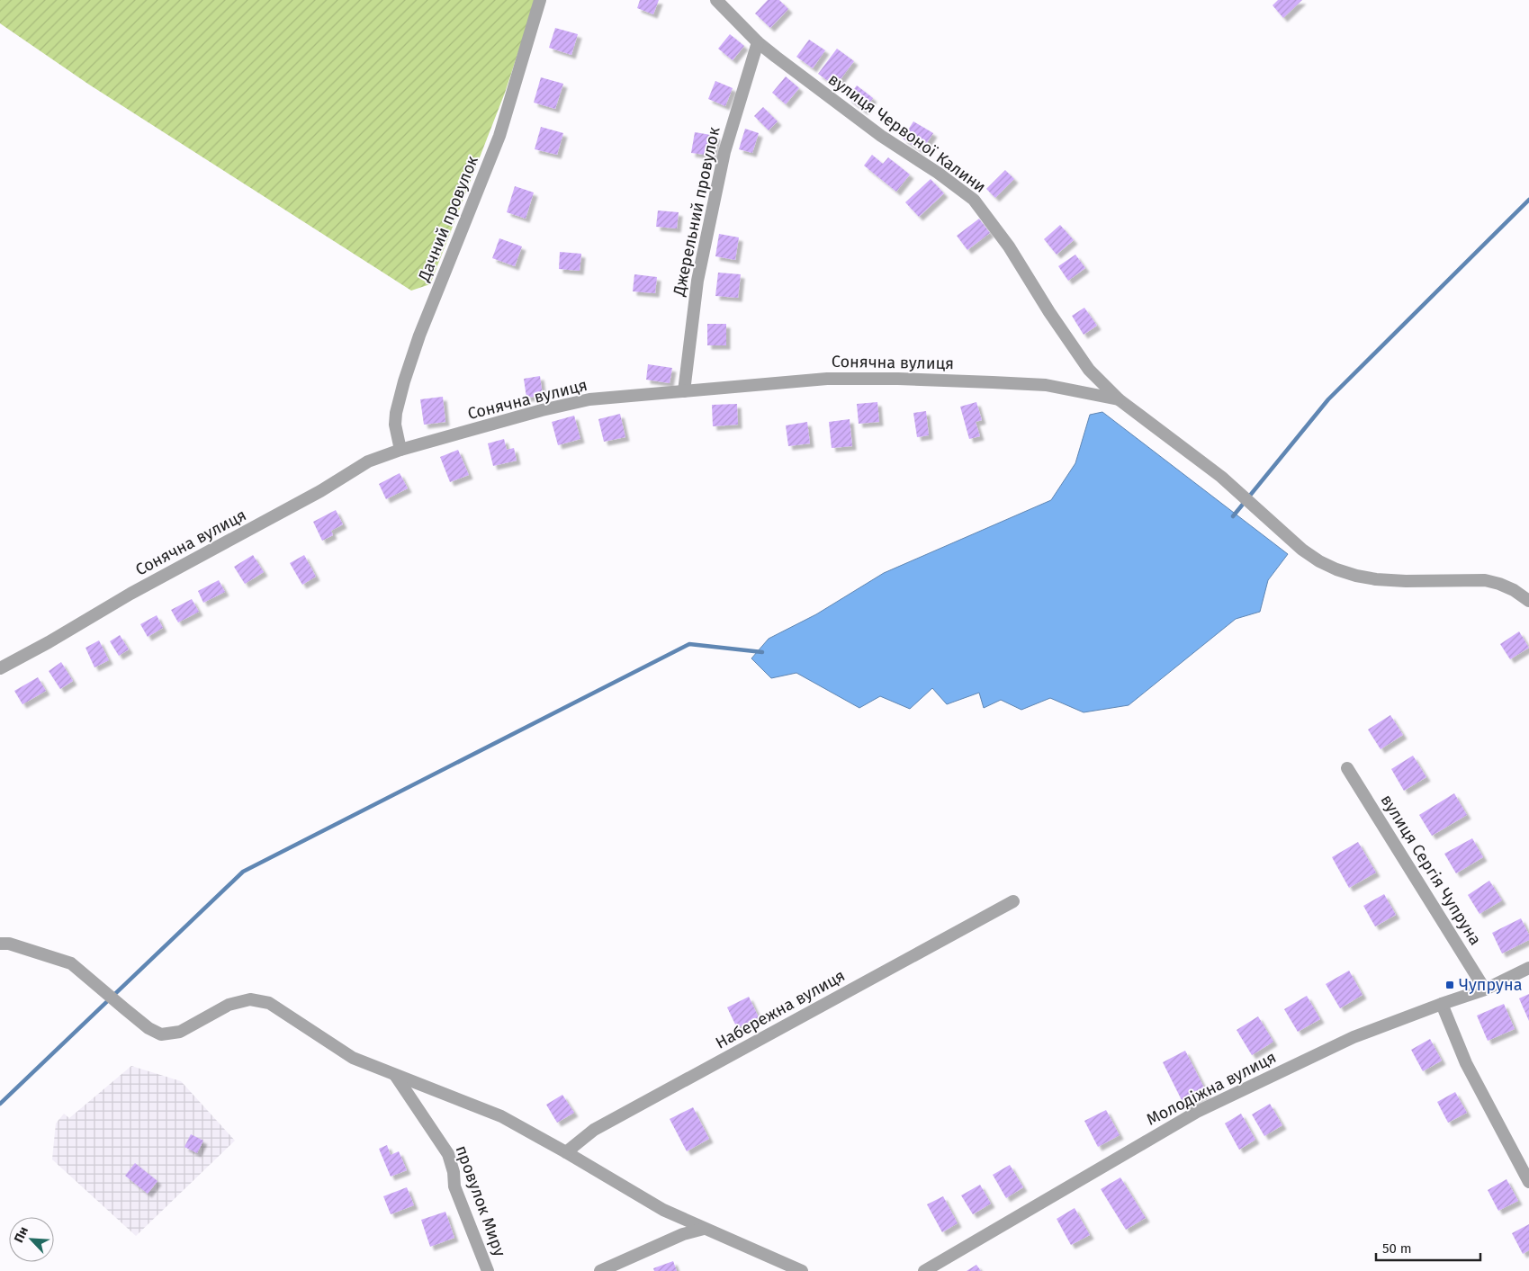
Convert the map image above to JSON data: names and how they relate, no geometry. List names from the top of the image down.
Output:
{
  "streets": {
    "street": [
      "вулиця Червоної Калини",
      "Джерельний провулок",
      "Дачний провулок",
      "Сонячна вулиця",
      "вулиця Сергія Чупруна",
      "Набережна вулиця",
      "Молодіжна вулиця",
      "провулок Миру"
    ]
  },
  "crossings": [
    ["вулиця Червоної Калини", "Джерельний провулок"],
    ["вулиця Червоної Калини", "Сонячна вулиця"],
    ["Джерельний провулок", "Сонячна вулиця"],
    ["Дачний провулок", "Сонячна вулиця"],
    ["вулиця Сергія Чупруна", "Молодіжна вулиця"]
  ],
  "places": {
    "transit": ["Чупруна"]
  },
  "scale_bar": "50 m",
  "north": "top left"
}
